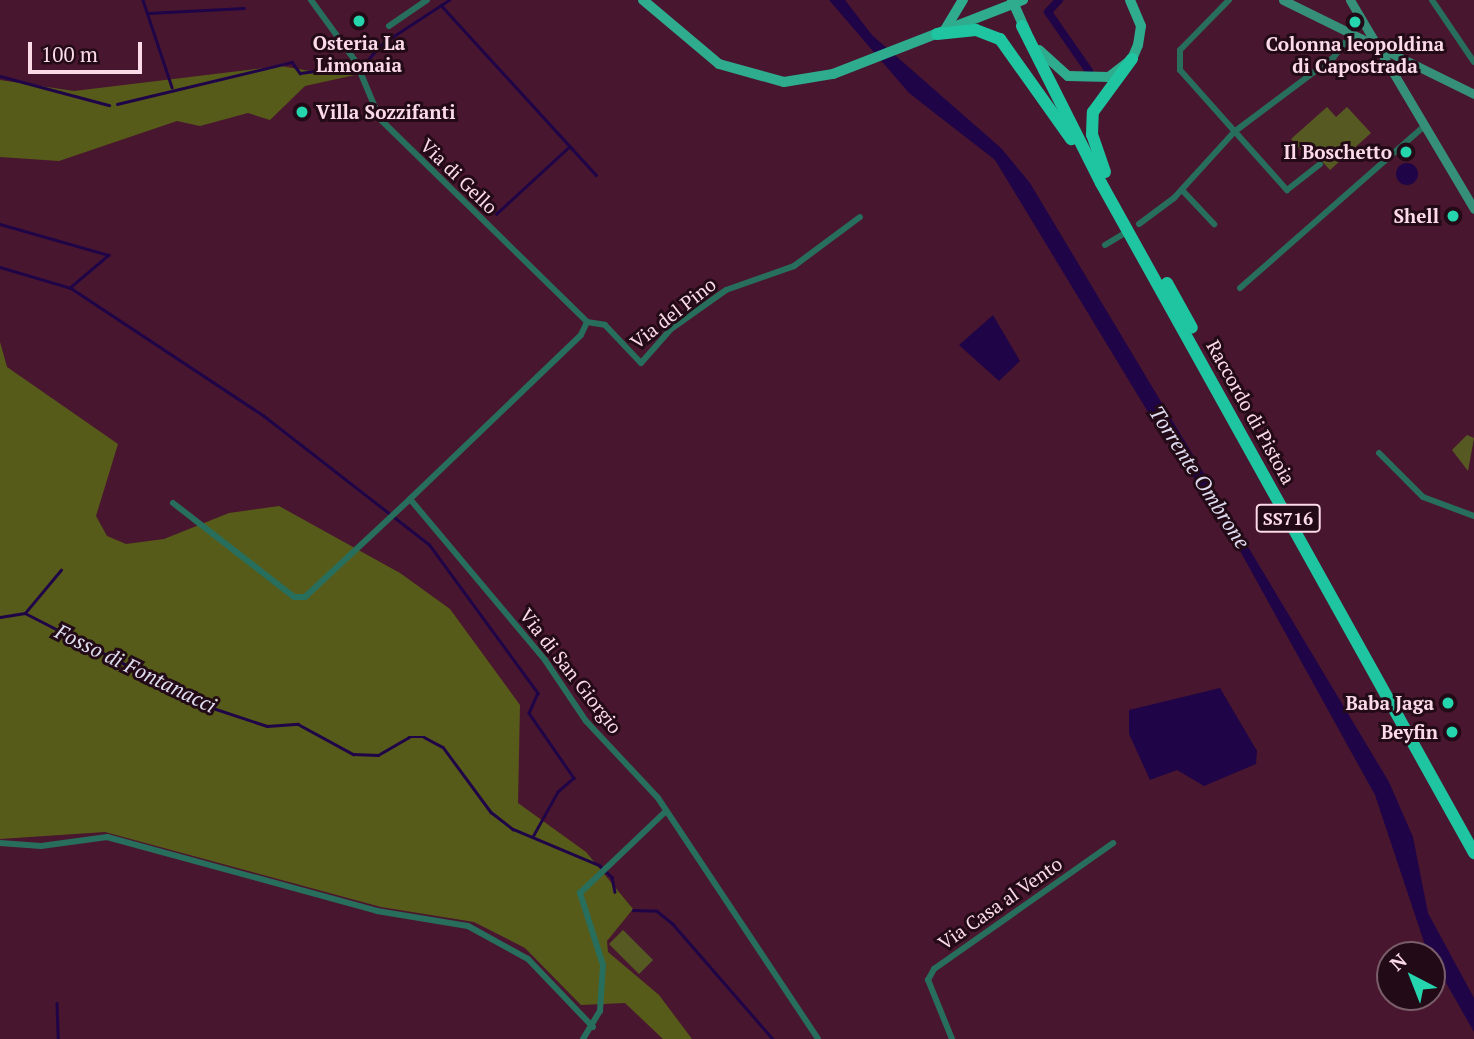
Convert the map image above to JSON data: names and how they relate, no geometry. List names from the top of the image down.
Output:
{
  "streets": {
    "highway": ["Raccordo di Pistoia", "SS716"],
    "street": [
      "Via di Gello",
      "Via del Pino",
      "Via di San Giorgio",
      "Via Casa al Vento"
    ]
  },
  "crossings": [
    ["Via di Gello", "Via del Pino"]
  ],
  "water": ["Torrente Ombrone", "Fosso di Fontanacci"],
  "places": [
    "Osteria La Limonaia",
    "Colonna leopoldina di Capostrada",
    "Villa Sozzifanti",
    "Il Boschetto",
    "Shell",
    "Baba Jaga",
    "Beyfin"
  ],
  "scale_bar": "100 m",
  "north": "top left"
}
